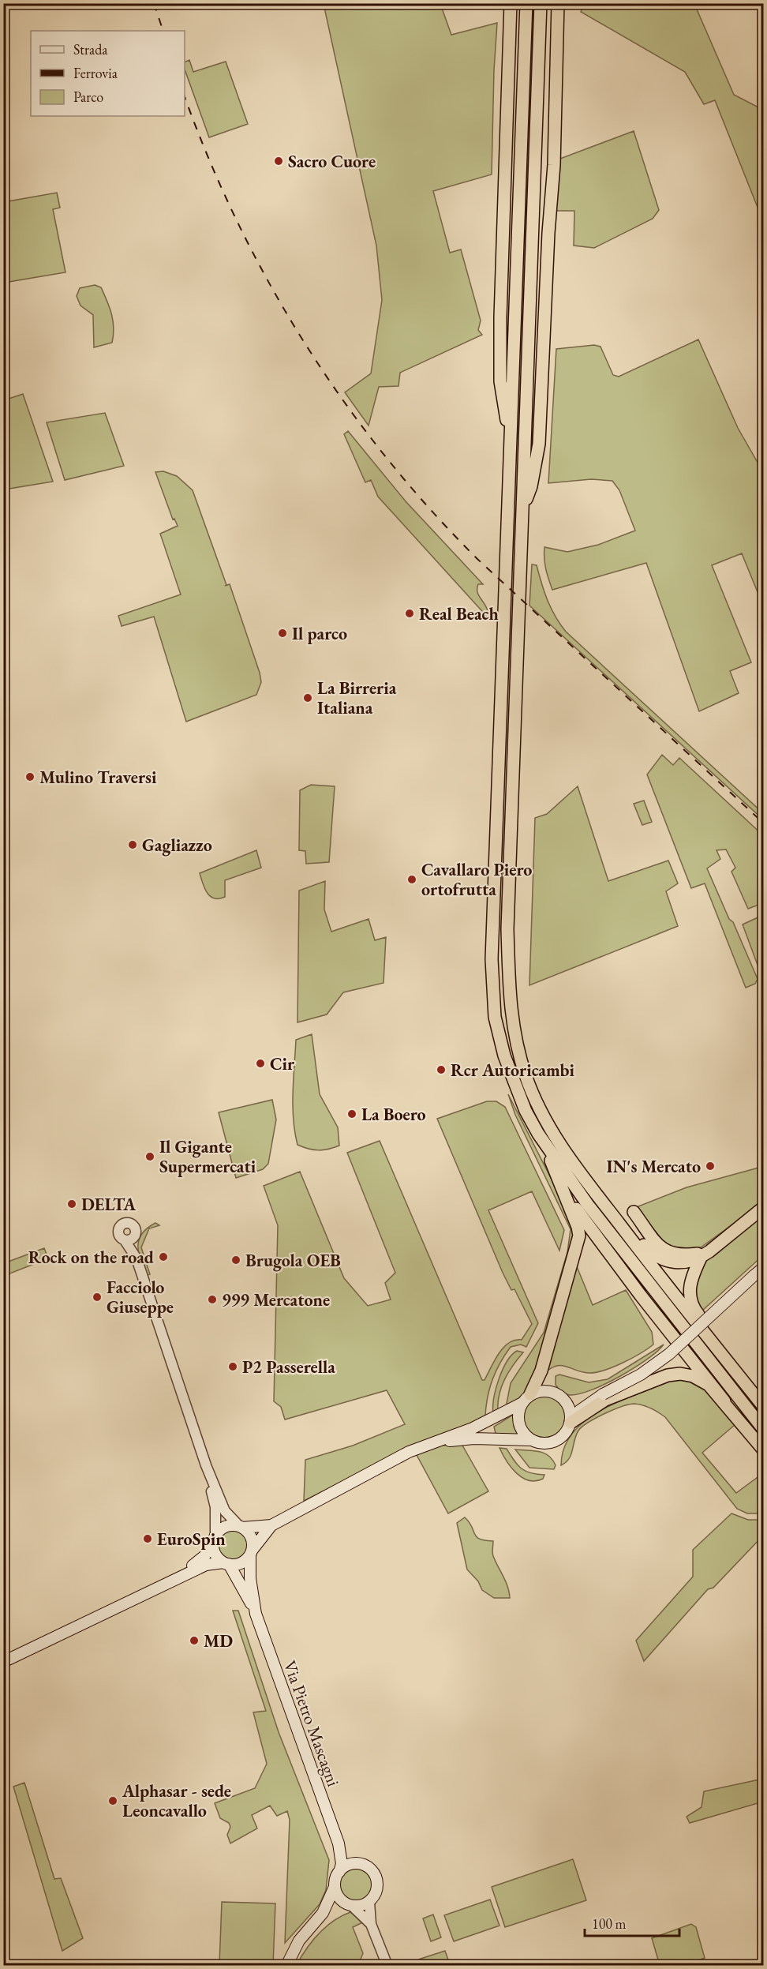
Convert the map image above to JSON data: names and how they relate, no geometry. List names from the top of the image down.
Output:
{
  "streets": {
    "main road": ["Via Pietro Mascagni"]
  },
  "places": [
    "Sacro Cuore",
    "Real Beach",
    "Il parco",
    "La Birreria Italiana",
    "Mulino Traversi",
    "Gagliazzo",
    "Cavallaro Piero ortofrutta",
    "Cir",
    "Rcr Autoricambi",
    "La Boero",
    "Il Gigante Supermercati",
    "IN's Mercato",
    "DELTA",
    "Rock on the road",
    "Brugola OEB",
    "Facciolo Giuseppe",
    "999 Mercatone",
    "P2 Passerella",
    "EuroSpin",
    "MD",
    "Alphasar - sede Leoncavallo"
  ],
  "legend": ["Strada", "Ferrovia", "Parco"],
  "scale_bar": "100 m"
}
